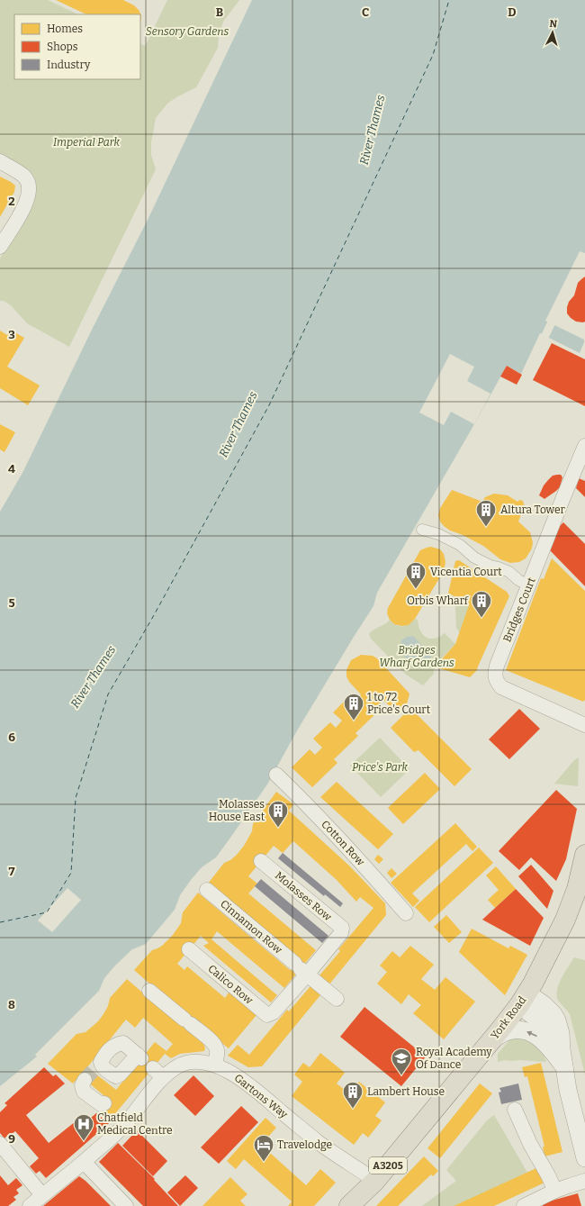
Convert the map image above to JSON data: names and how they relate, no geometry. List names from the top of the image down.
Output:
{
  "streets": {
    "highway": ["York Road", "A3205"],
    "street": [
      "Bridges Court",
      "Cotton Row",
      "Molasses Row",
      "Cinnamon Row",
      "Calico Row",
      "Gartons Way"
    ]
  },
  "crossings": [
    ["Molasses Row", "Cinnamon Row"],
    ["Molasses Row", "Calico Row"],
    ["Cinnamon Row", "Calico Row"],
    ["York Road", "Gartons Way"]
  ],
  "water": ["River Thames"],
  "parks": [
    "Sensory Gardens",
    "Imperial Park",
    "Bridges Wharf Gardens",
    "Price's Park"
  ],
  "places": {
    "building": [
      "Altura Tower",
      "Vicentia Court",
      "Orbis Wharf",
      "1 to 72 Price's Court",
      "Molasses House East",
      "Lambert House"
    ],
    "school or university": ["Royal Academy Of Dance"],
    "hospital": ["Chatfield Medical Centre"],
    "hotel": ["Travelodge"]
  },
  "legend": ["Homes", "Shops", "Industry"],
  "north": "top",
  "grid": {
    "columns": ["B", "C", "D"],
    "rows": [
      "2",
      "3",
      "4",
      "5",
      "6",
      "7",
      "8",
      "9"
    ]
  }
}
